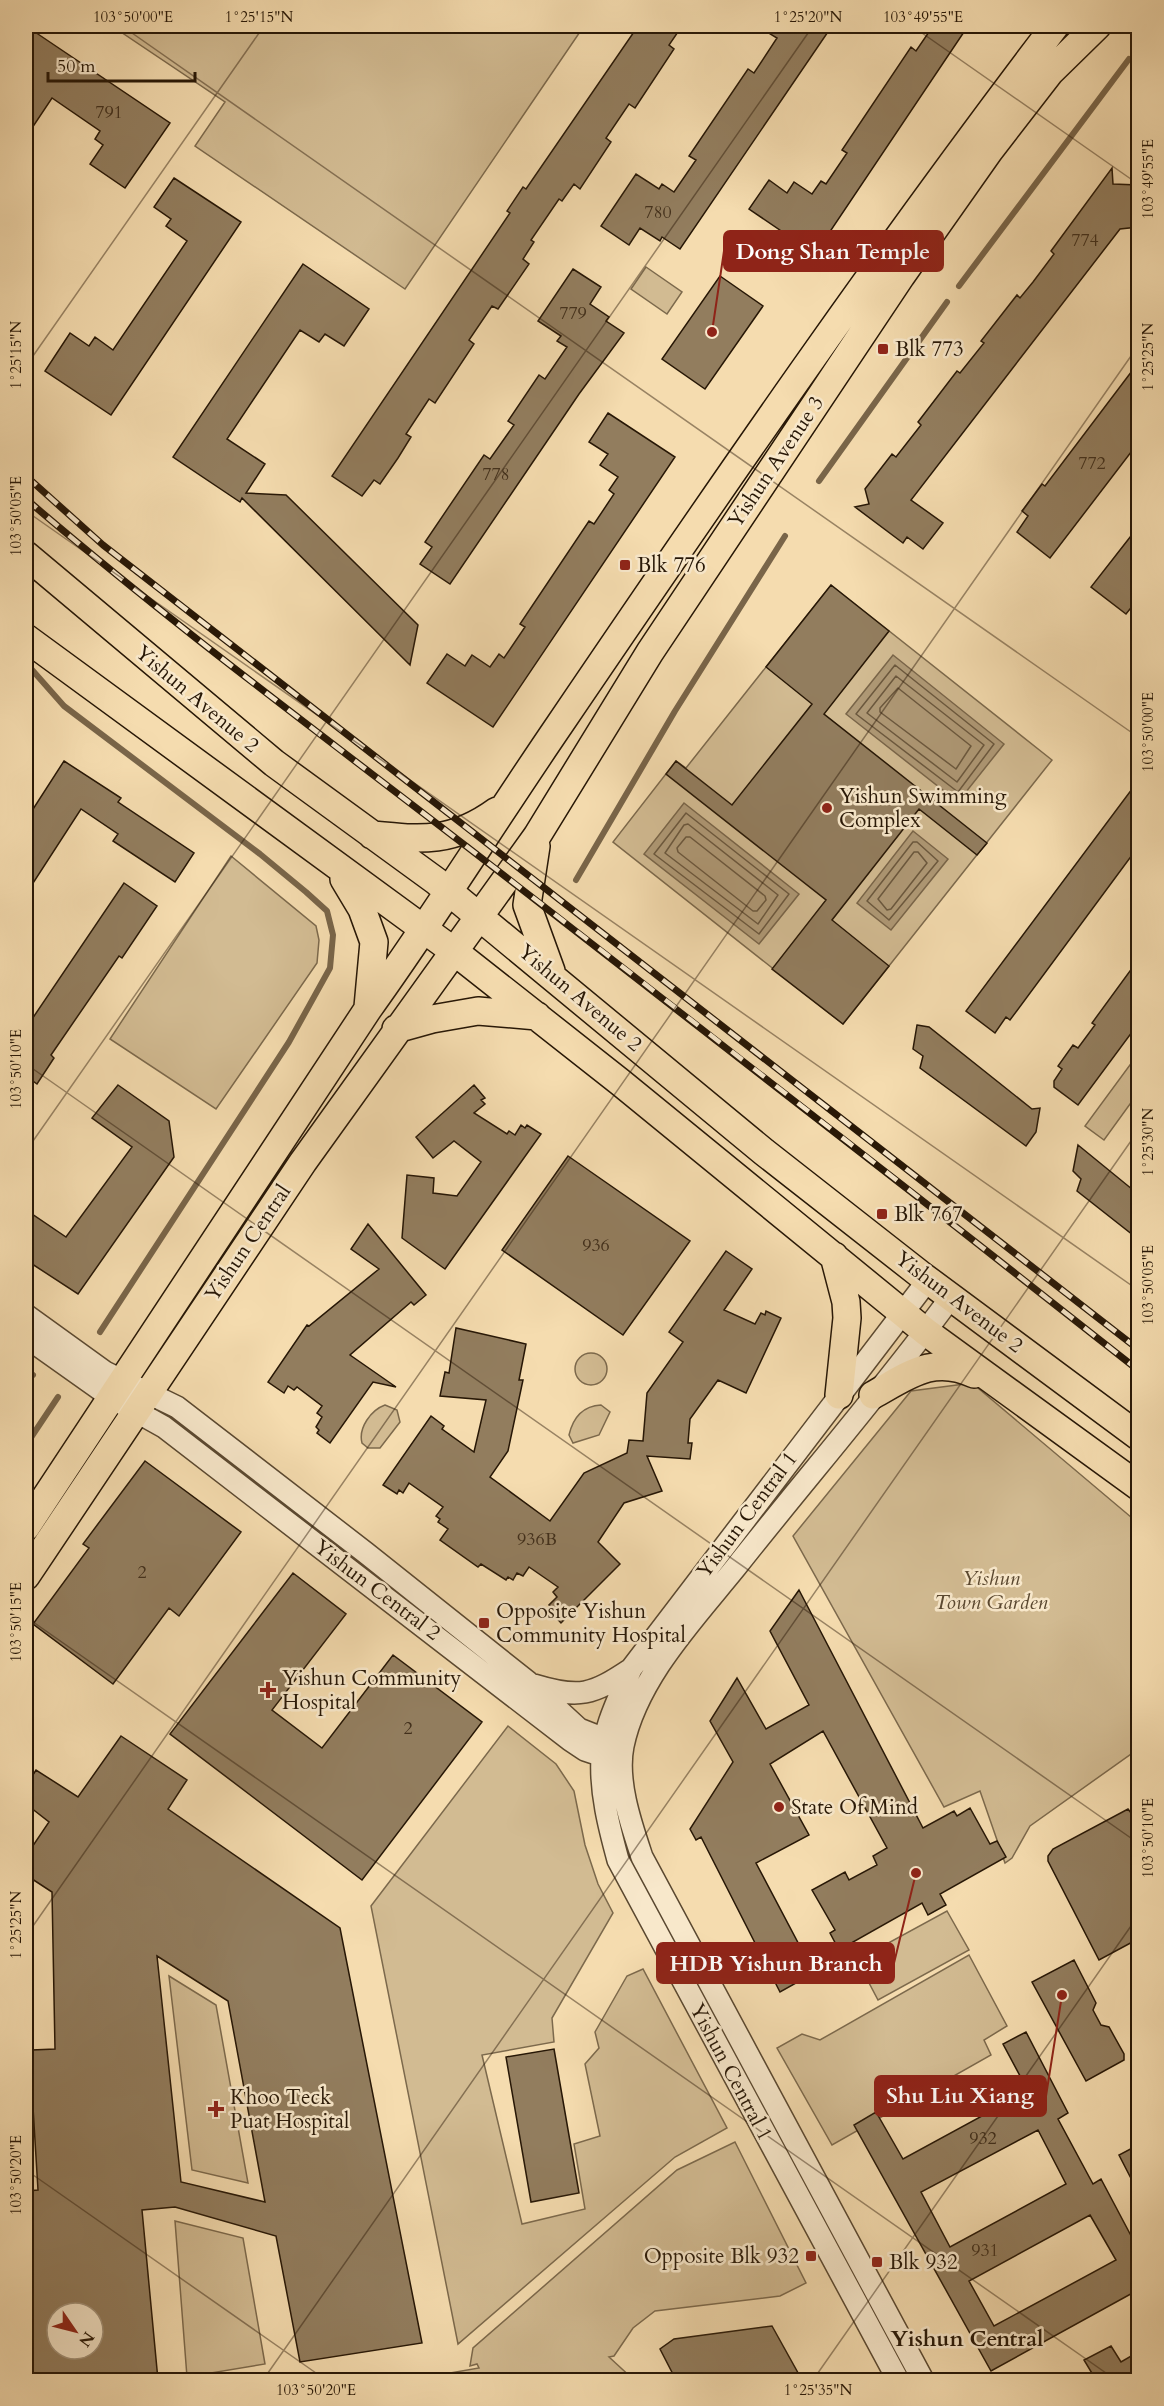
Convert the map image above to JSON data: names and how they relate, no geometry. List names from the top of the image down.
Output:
{
  "streets": {
    "main road": ["Yishun Avenue 3", "Yishun Avenue 2", "Yishun Central"],
    "street": ["Yishun Central 1", "Yishun Central 2"]
  },
  "crossings": [
    ["Yishun Avenue 3", "Yishun Avenue 2"],
    ["Yishun Avenue 3", "Yishun Central"],
    ["Yishun Avenue 2", "Yishun Central"],
    ["Yishun Avenue 2", "Yishun Central 1"],
    ["Yishun Central", "Yishun Central 2"],
    ["Yishun Central 1", "Yishun Central 2"]
  ],
  "districts": ["Yishun Central"],
  "parks": ["Yishun Town Garden"],
  "places": {
    "other": [
      "Dong Shan Temple",
      "Yishun Swimming Complex",
      "State Of Mind",
      "HDB Yishun Branch",
      "Shu Liu Xiang"
    ],
    "transit": [
      "Blk 773",
      "Blk 776",
      "Blk 767",
      "Opposite Yishun Community Hospital",
      "Opposite Blk 932",
      "Blk 932"
    ],
    "health": ["Yishun Community Hospital", "Khoo Teck Puat Hospital"]
  },
  "house_numbers": [
    "791",
    "780",
    "774",
    "779",
    "772",
    "778",
    "936",
    "936B",
    "2",
    "2",
    "932",
    "931"
  ],
  "scale_bar": "50 m",
  "north": "bottom right",
  "coordinates": [
    "103°50'00\"E",
    "1°25'15\"N",
    "1°25'20\"N",
    "103°49'55\"E",
    "1°25'25\"N",
    "103°50'05\"E",
    "103°50'10\"E",
    "1°25'30\"N",
    "103°50'15\"E",
    "103°50'20\"E",
    "1°25'35\"N"
  ]
}
